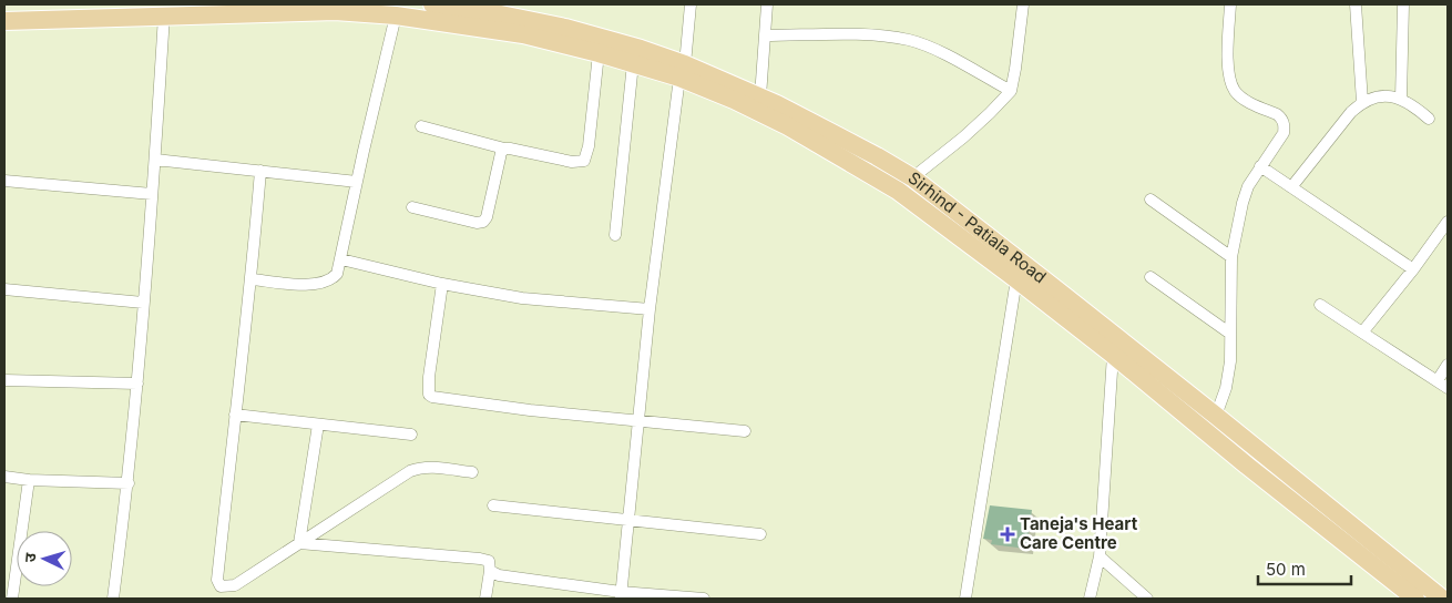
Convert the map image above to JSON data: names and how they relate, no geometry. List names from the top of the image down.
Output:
{
  "streets": {
    "main road": ["Sirhind - Patiala Road"]
  },
  "places": {
    "health": ["Taneja's Heart Care Centre"]
  },
  "scale_bar": "50 m",
  "north": "left"
}
